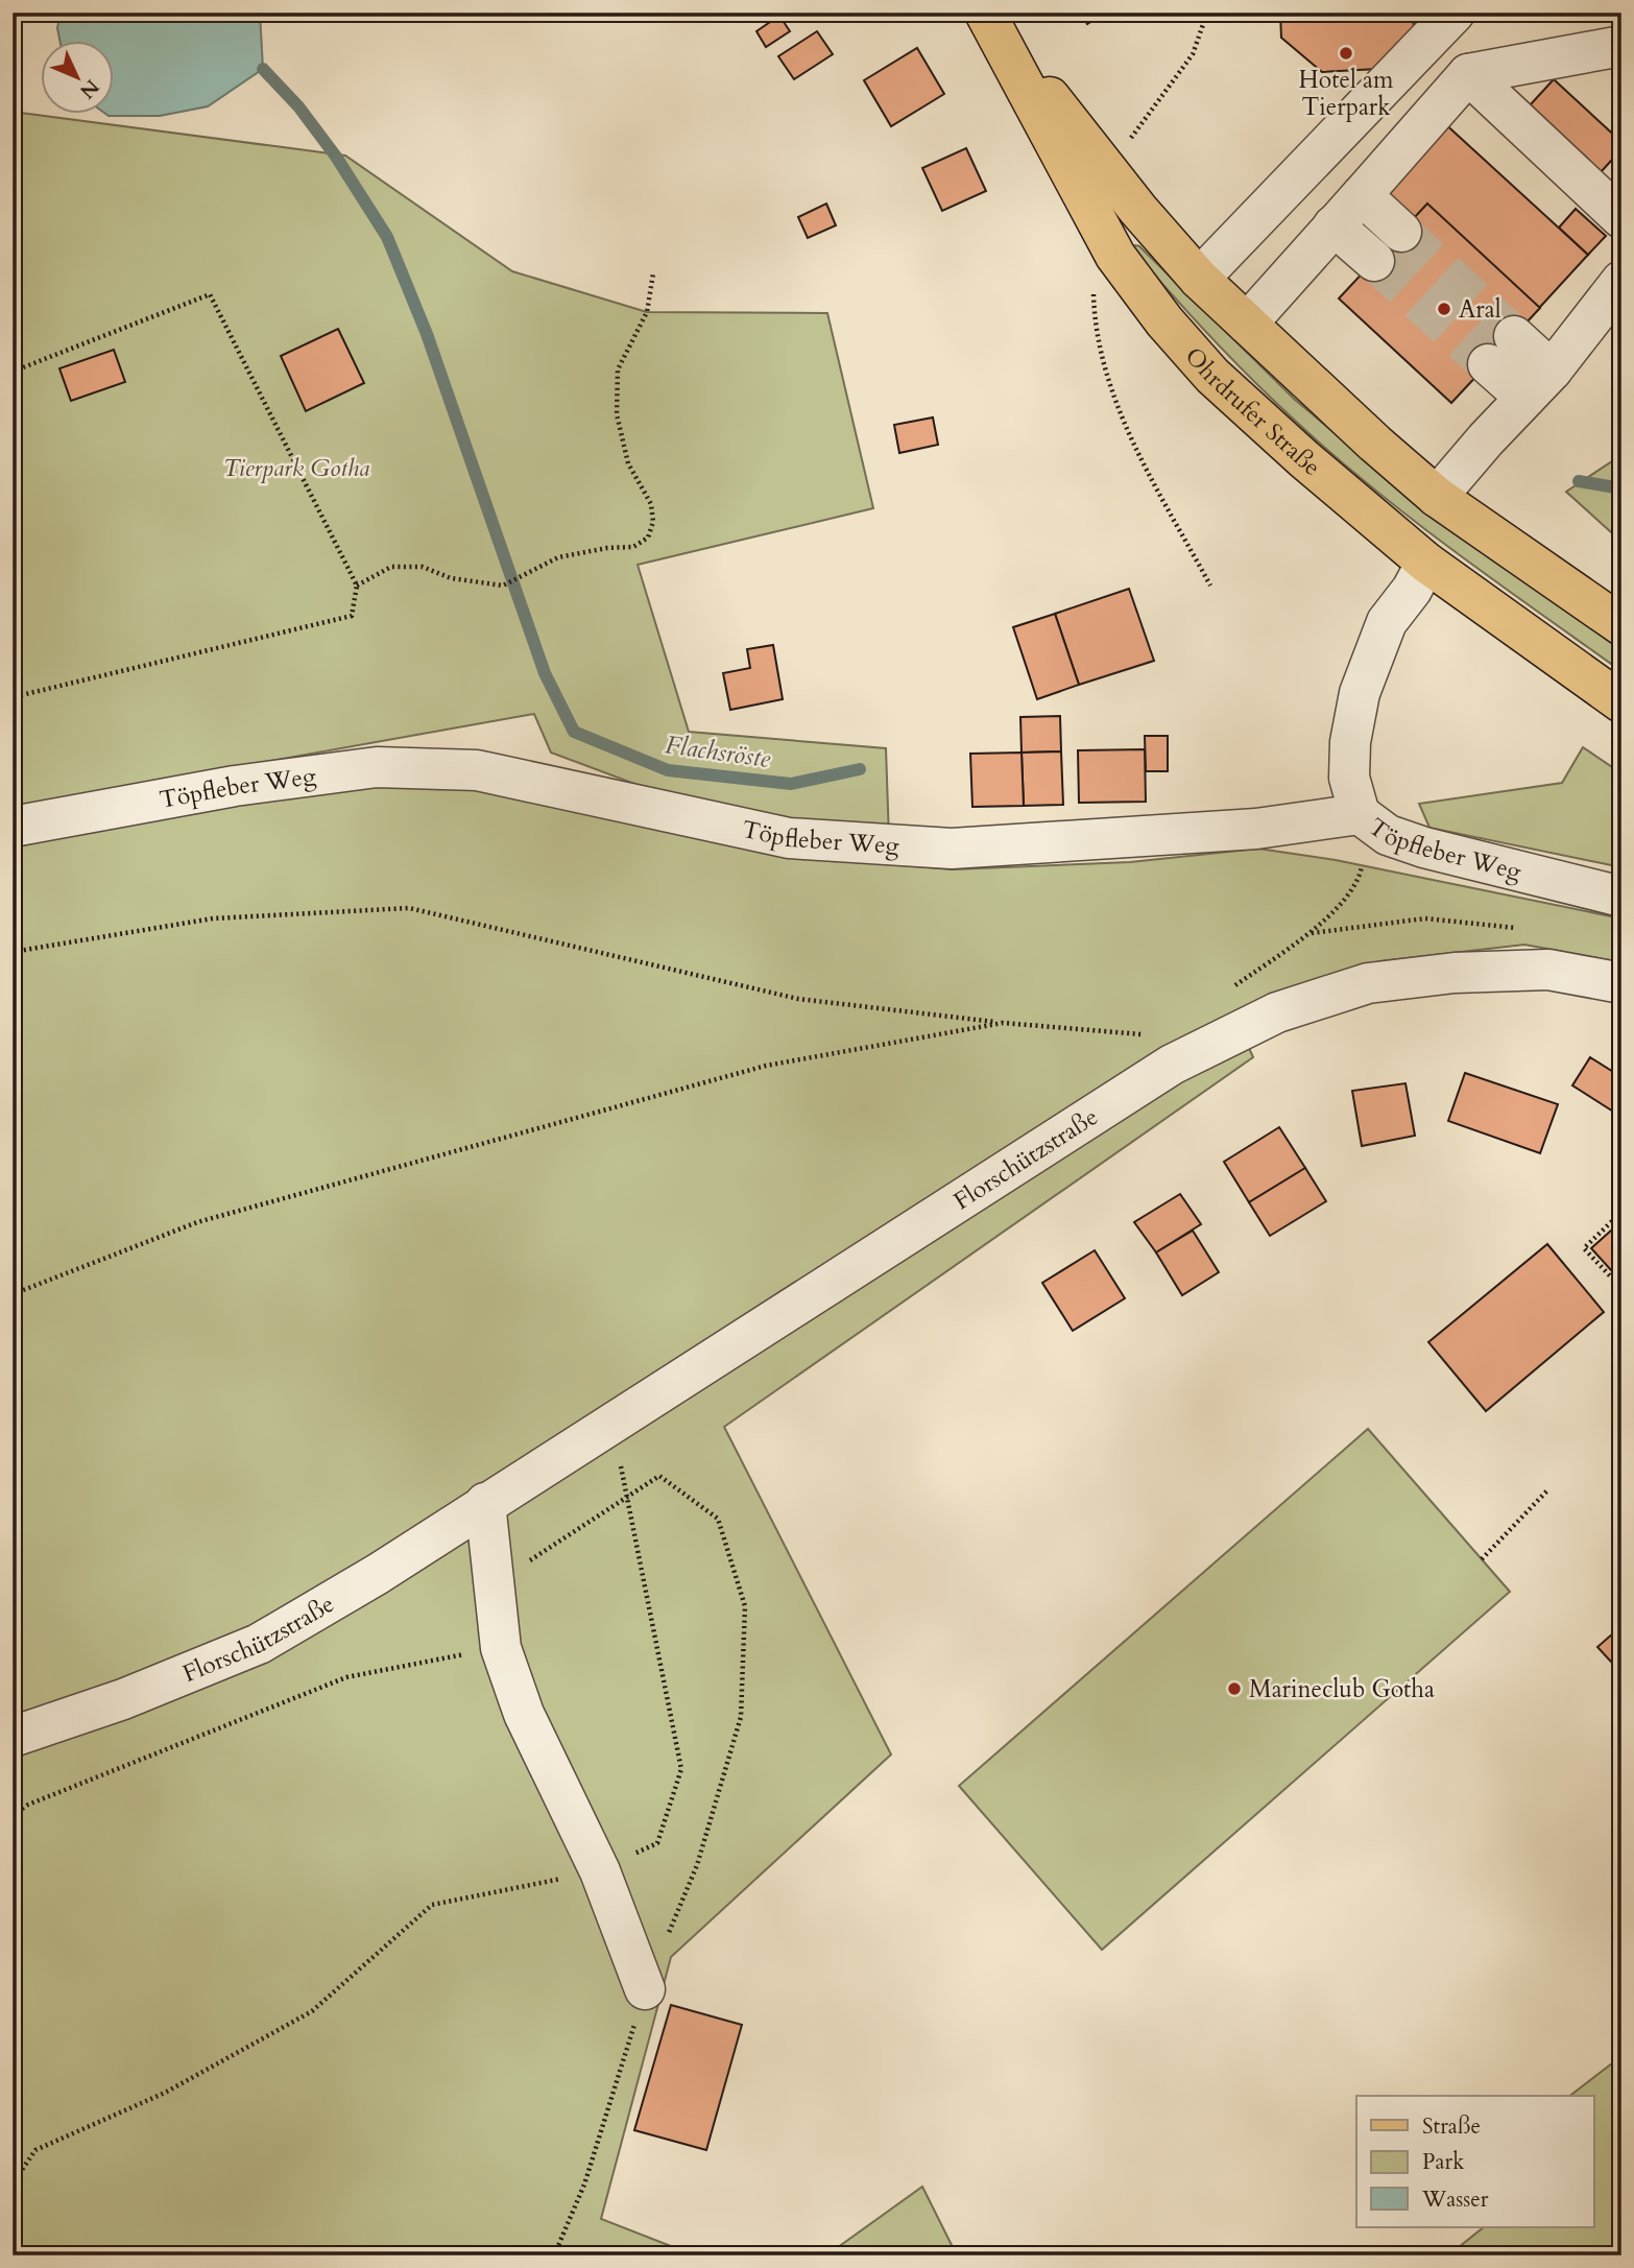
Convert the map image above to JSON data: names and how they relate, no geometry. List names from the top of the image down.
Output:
{
  "streets": {
    "main road": ["Ohrdrufer Straße"],
    "street": ["Töpfleber Weg", "Florschützstraße"]
  },
  "water": ["Flachsröste"],
  "parks": ["Tierpark Gotha"],
  "places": ["Hotel am Tierpark", "Aral", "Marineclub Gotha"],
  "legend": ["Straße", "Park", "Wasser"],
  "north": "bottom right"
}
